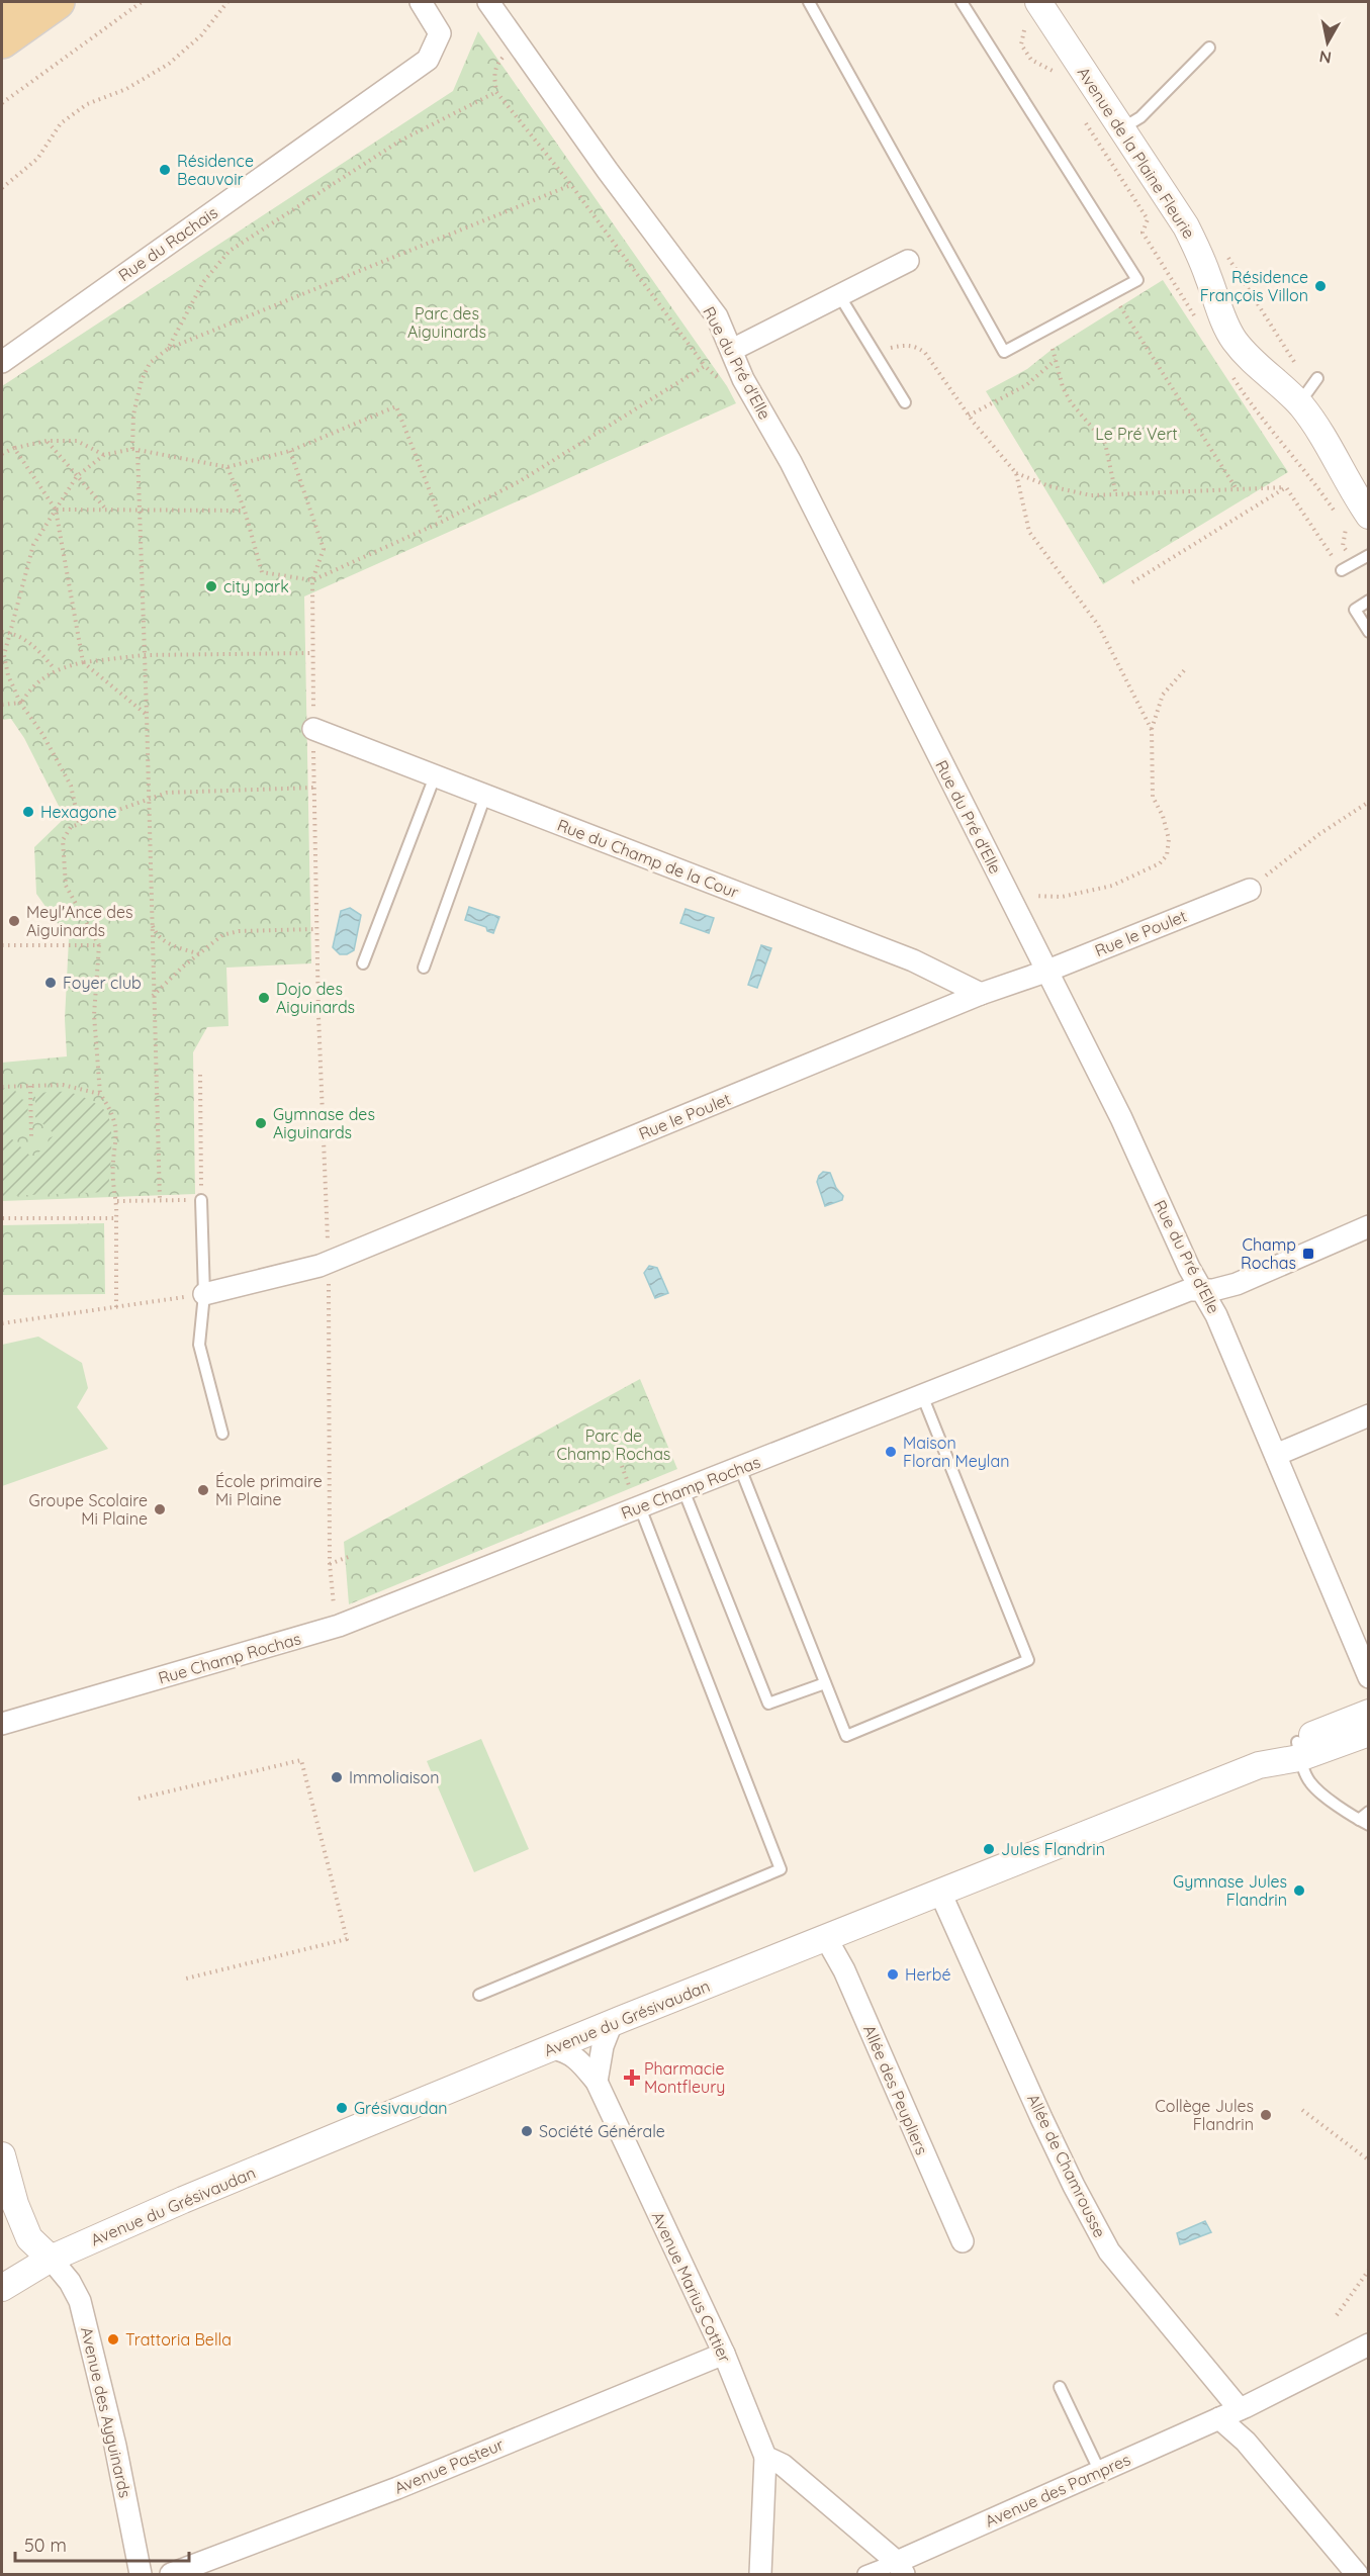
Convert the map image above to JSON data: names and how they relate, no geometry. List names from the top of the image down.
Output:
{
  "streets": {
    "street": [
      "Avenue de la Plaine Fleurie",
      "Rue du Rachais",
      "Rue du Pré d'Elle",
      "Rue du Champ de la Cour",
      "Rue le Poulet",
      "Rue Champ Rochas",
      "Avenue du Grésivaudan",
      "Allée des Peupliers",
      "Allée de Chamrousse",
      "Avenue Marius Cottier",
      "Avenue des Ayguinards",
      "Avenue Pasteur",
      "Avenue des Pampres"
    ]
  },
  "crossings": [
    ["Rue du Pré d'Elle", "Rue le Poulet"],
    ["Rue du Pré d'Elle", "Rue Champ Rochas"],
    ["Rue du Champ de la Cour", "Rue le Poulet"],
    ["Avenue du Grésivaudan", "Allée des Peupliers"],
    ["Avenue du Grésivaudan", "Allée de Chamrousse"],
    ["Avenue du Grésivaudan", "Avenue Marius Cottier"],
    ["Avenue du Grésivaudan", "Avenue des Ayguinards"],
    ["Allée de Chamrousse", "Avenue des Pampres"],
    ["Avenue Marius Cottier", "Avenue Pasteur"]
  ],
  "parks": ["Parc des Aiguinards", "Le Pré Vert", "Parc de Champ Rochas"],
  "places": {
    "other": [
      "Résidence Beauvoir",
      "Résidence François Villon",
      "city park",
      "Hexagone",
      "Meyl'Ance des Aiguinards",
      "Foyer club",
      "Dojo des Aiguinards",
      "Gymnase des Aiguinards",
      "Maison Floran Meylan",
      "École primaire Mi Plaine",
      "Groupe Scolaire Mi Plaine",
      "Immoliaison",
      "Jules Flandrin",
      "Gymnase Jules Flandrin",
      "Herbé",
      "Grésivaudan",
      "Collège Jules Flandrin",
      "Société Générale",
      "Trattoria Bella"
    ],
    "transit": ["Champ Rochas"],
    "health": ["Pharmacie Montfleury"]
  },
  "scale_bar": "50 m",
  "north": "bottom"
}
